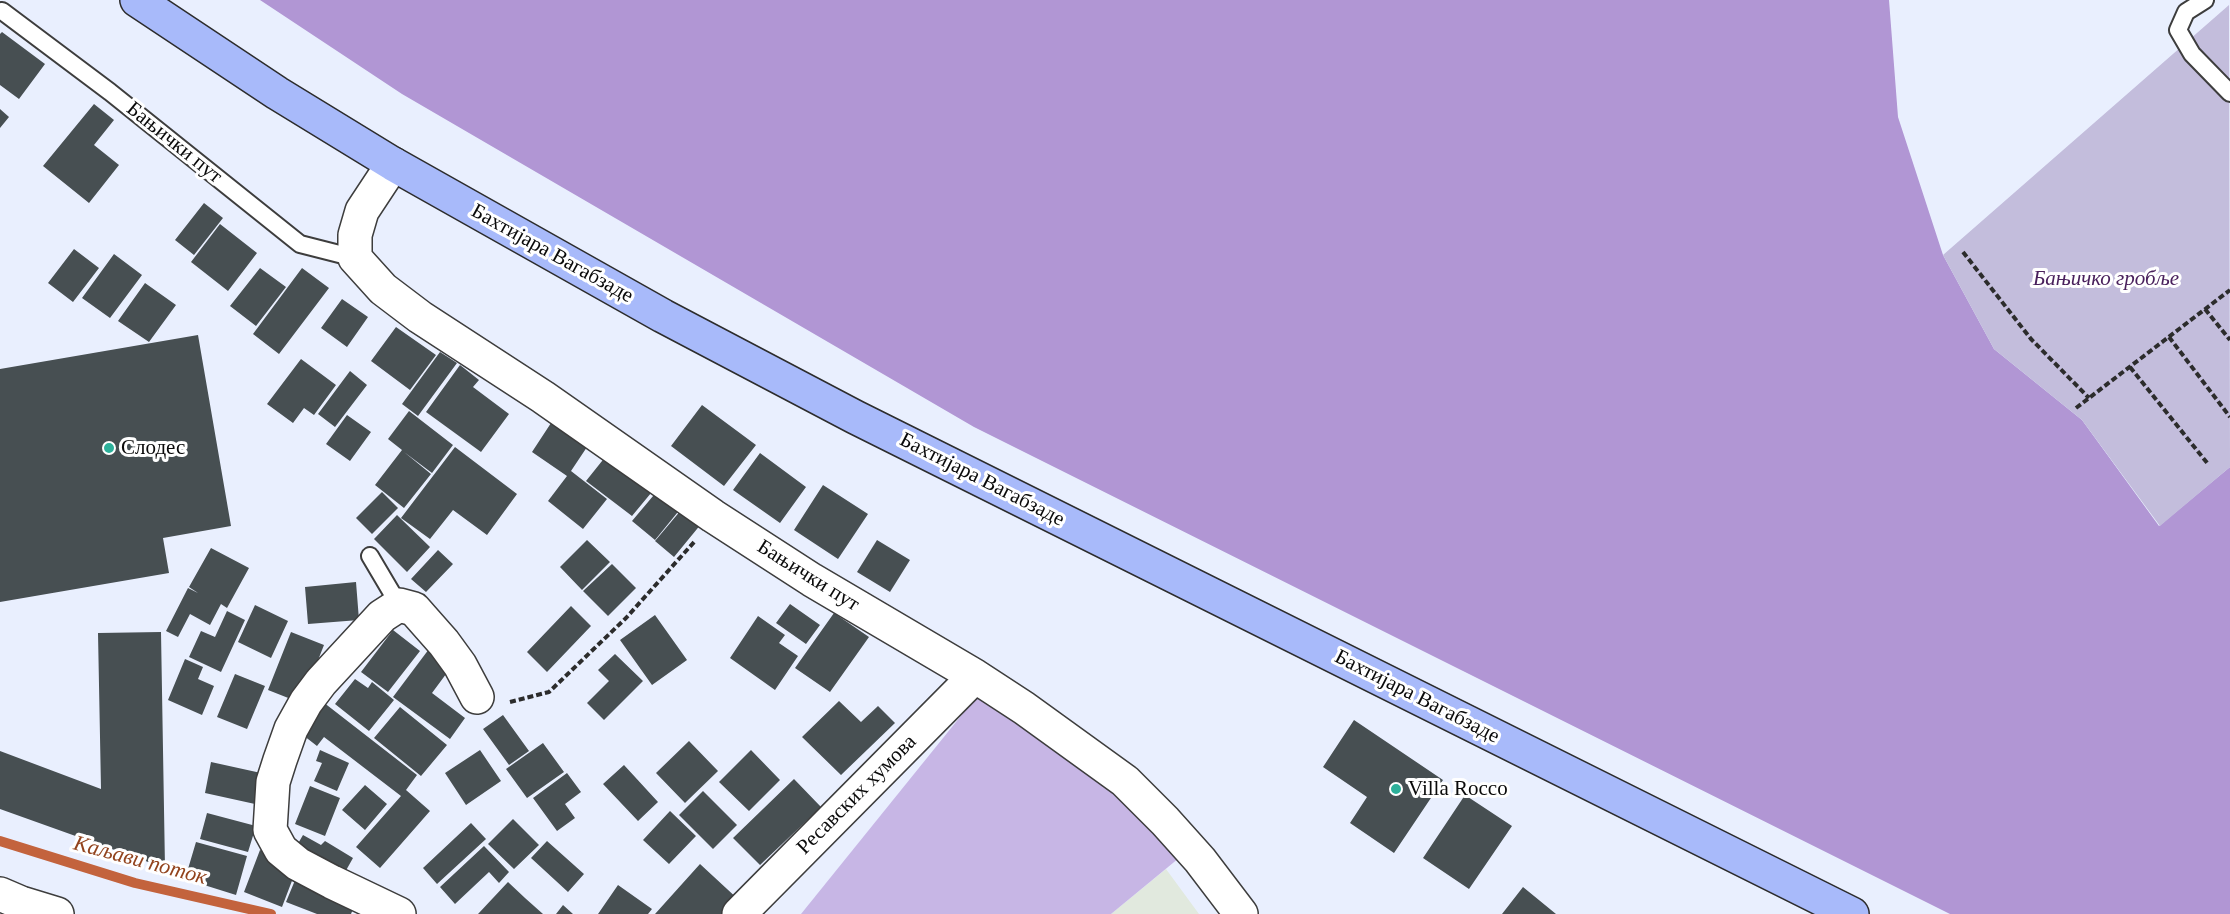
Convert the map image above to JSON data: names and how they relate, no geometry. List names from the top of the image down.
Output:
{
  "streets": {
    "main road": ["Бахтијара Вагабзаде"],
    "street": ["Бањички пут", "Ресавских хумова"]
  },
  "crossings": [
    ["Бањички пут", "Ресавских хумова"]
  ],
  "water": ["Каљави поток"],
  "parks": ["Бањичко гробље"],
  "places": ["Слодес", "Villa Rocco"]
}
